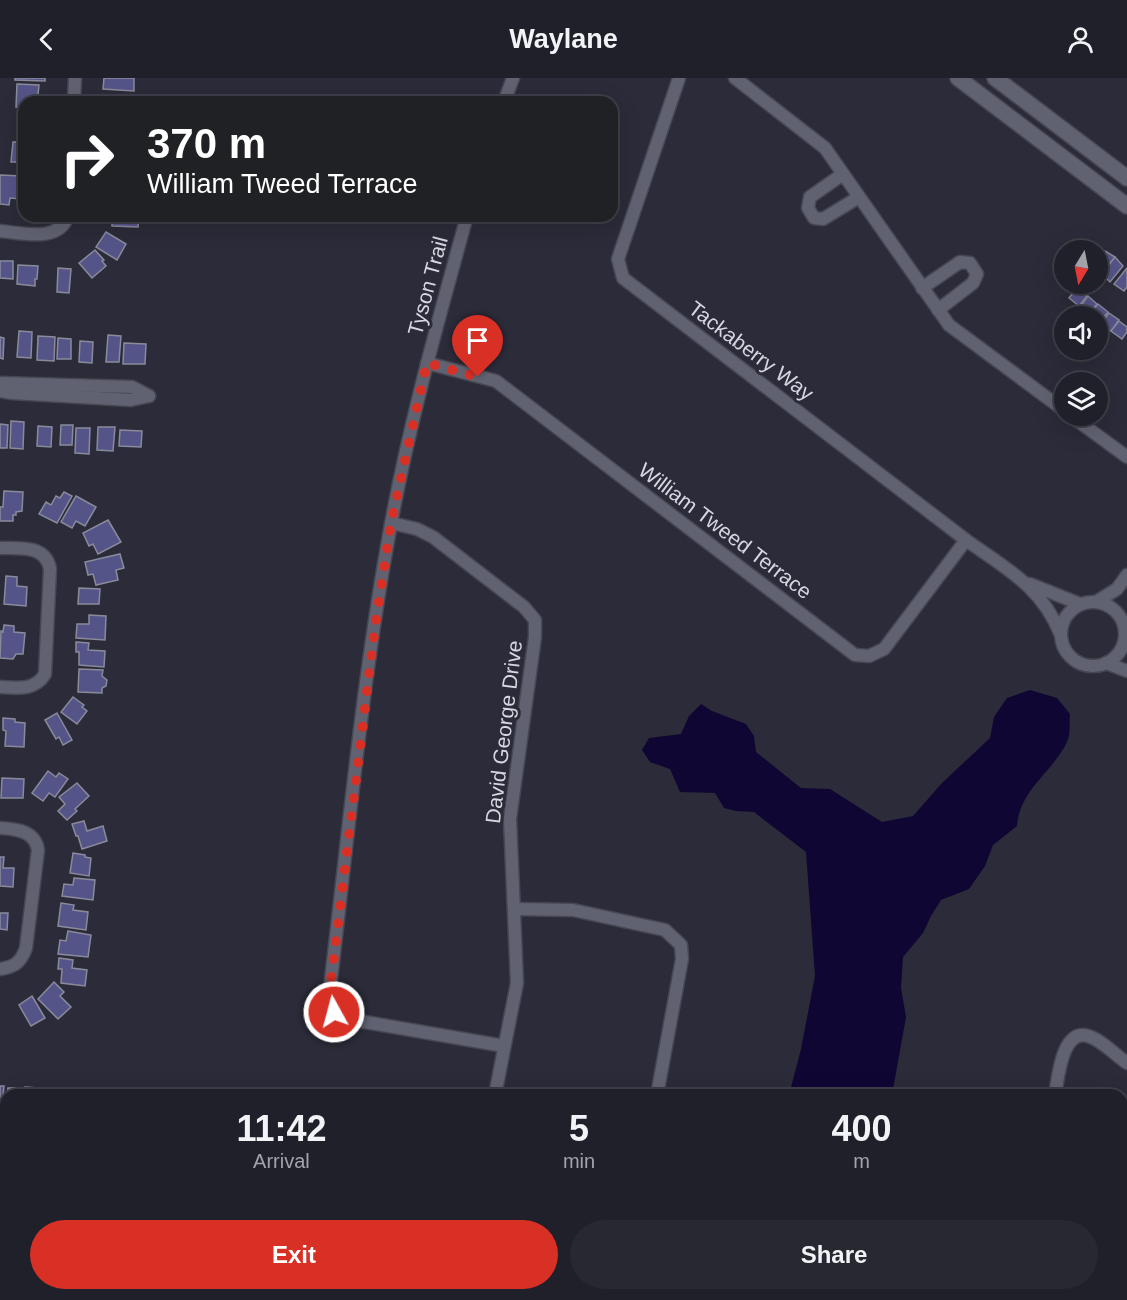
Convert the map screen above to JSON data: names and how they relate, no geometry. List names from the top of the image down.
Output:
{
  "streets": {
    "street": [
      "Tyson Trail",
      "Tackaberry Way",
      "William Tweed Terrace",
      "David George Drive"
    ]
  },
  "crossings": [
    ["Tyson Trail", "William Tweed Terrace"],
    ["Tyson Trail", "David George Drive"],
    ["Tackaberry Way", "William Tweed Terrace"]
  ],
  "north": "bottom",
  "page": {
    "header": "Waylane",
    "turn": ["370 m", "William Tweed Terrace"],
    "eta": [
      "11:42",
      "Arrival",
      "5",
      "min",
      "400",
      "m"
    ],
    "buttons": ["Exit", "Share"]
  }
}
